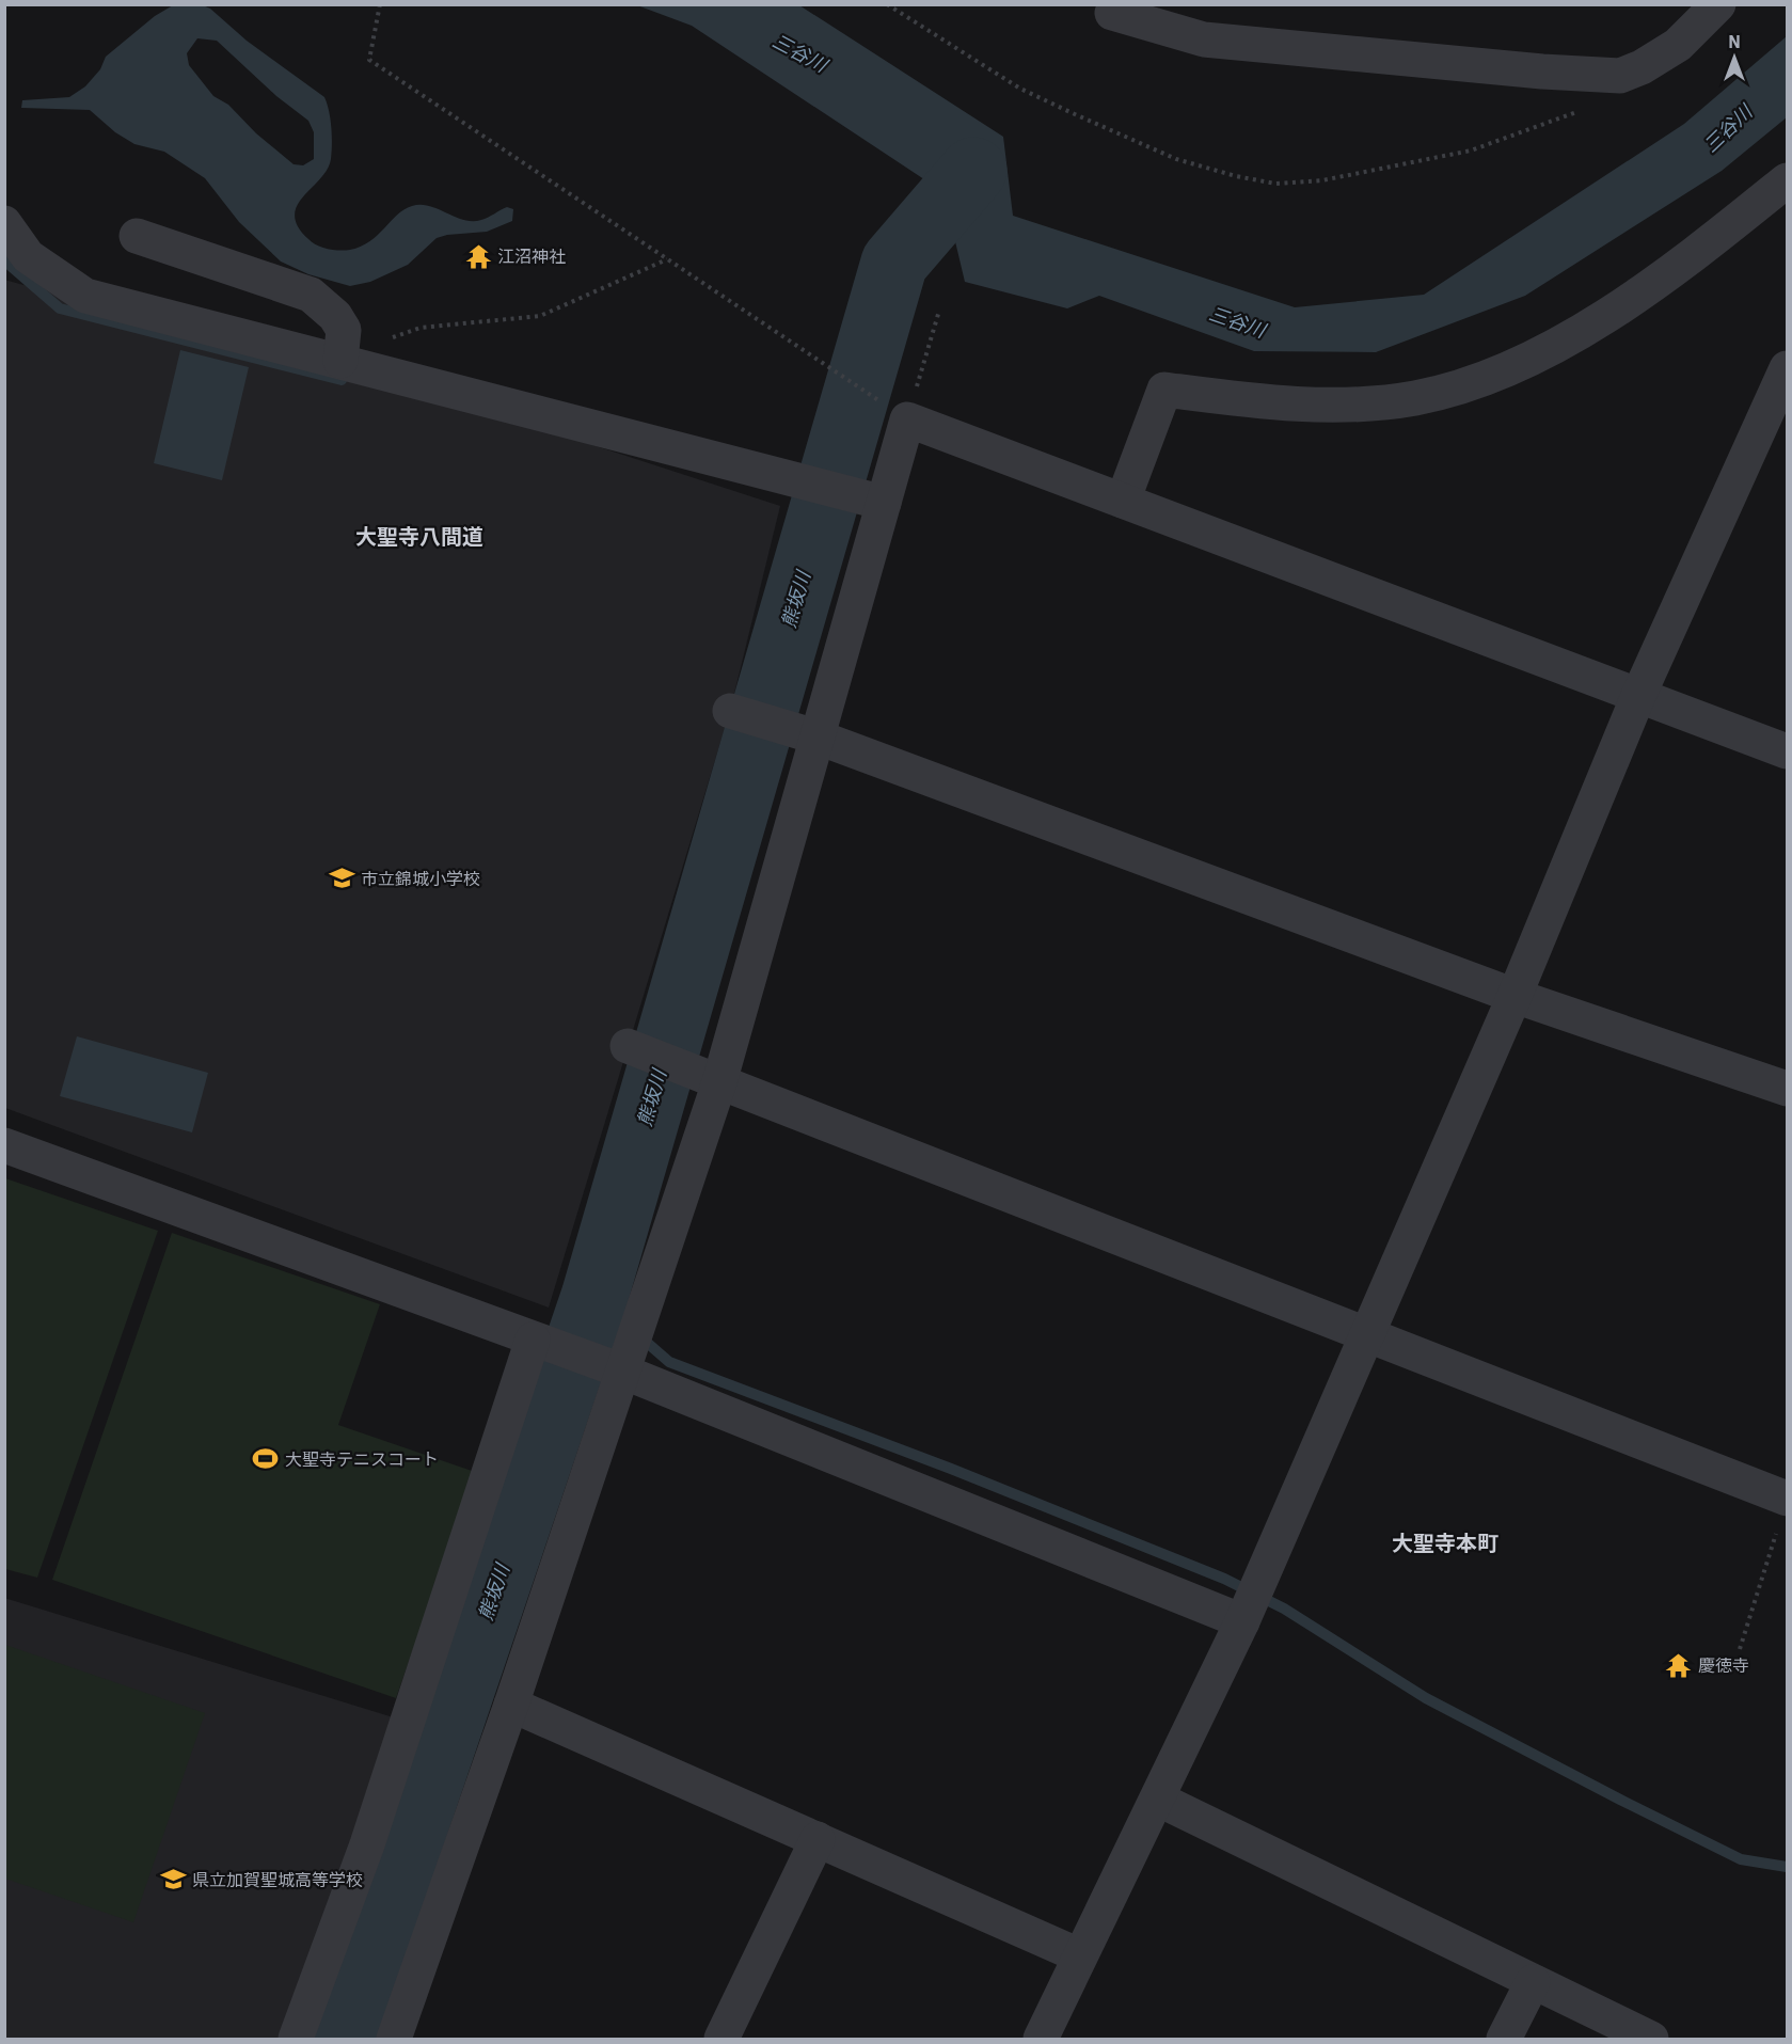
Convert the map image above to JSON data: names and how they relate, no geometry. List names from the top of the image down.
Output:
{
  "districts": ["大聖寺八間道", "大聖寺本町"],
  "water": ["三谷川", "熊坂川"],
  "places": {
    "temple": ["江沼神社", "慶徳寺"],
    "school or university": ["市立錦城小学校", "県立加賀聖城高等学校"],
    "sports": ["大聖寺テニスコート"]
  },
  "north": "top"
}
